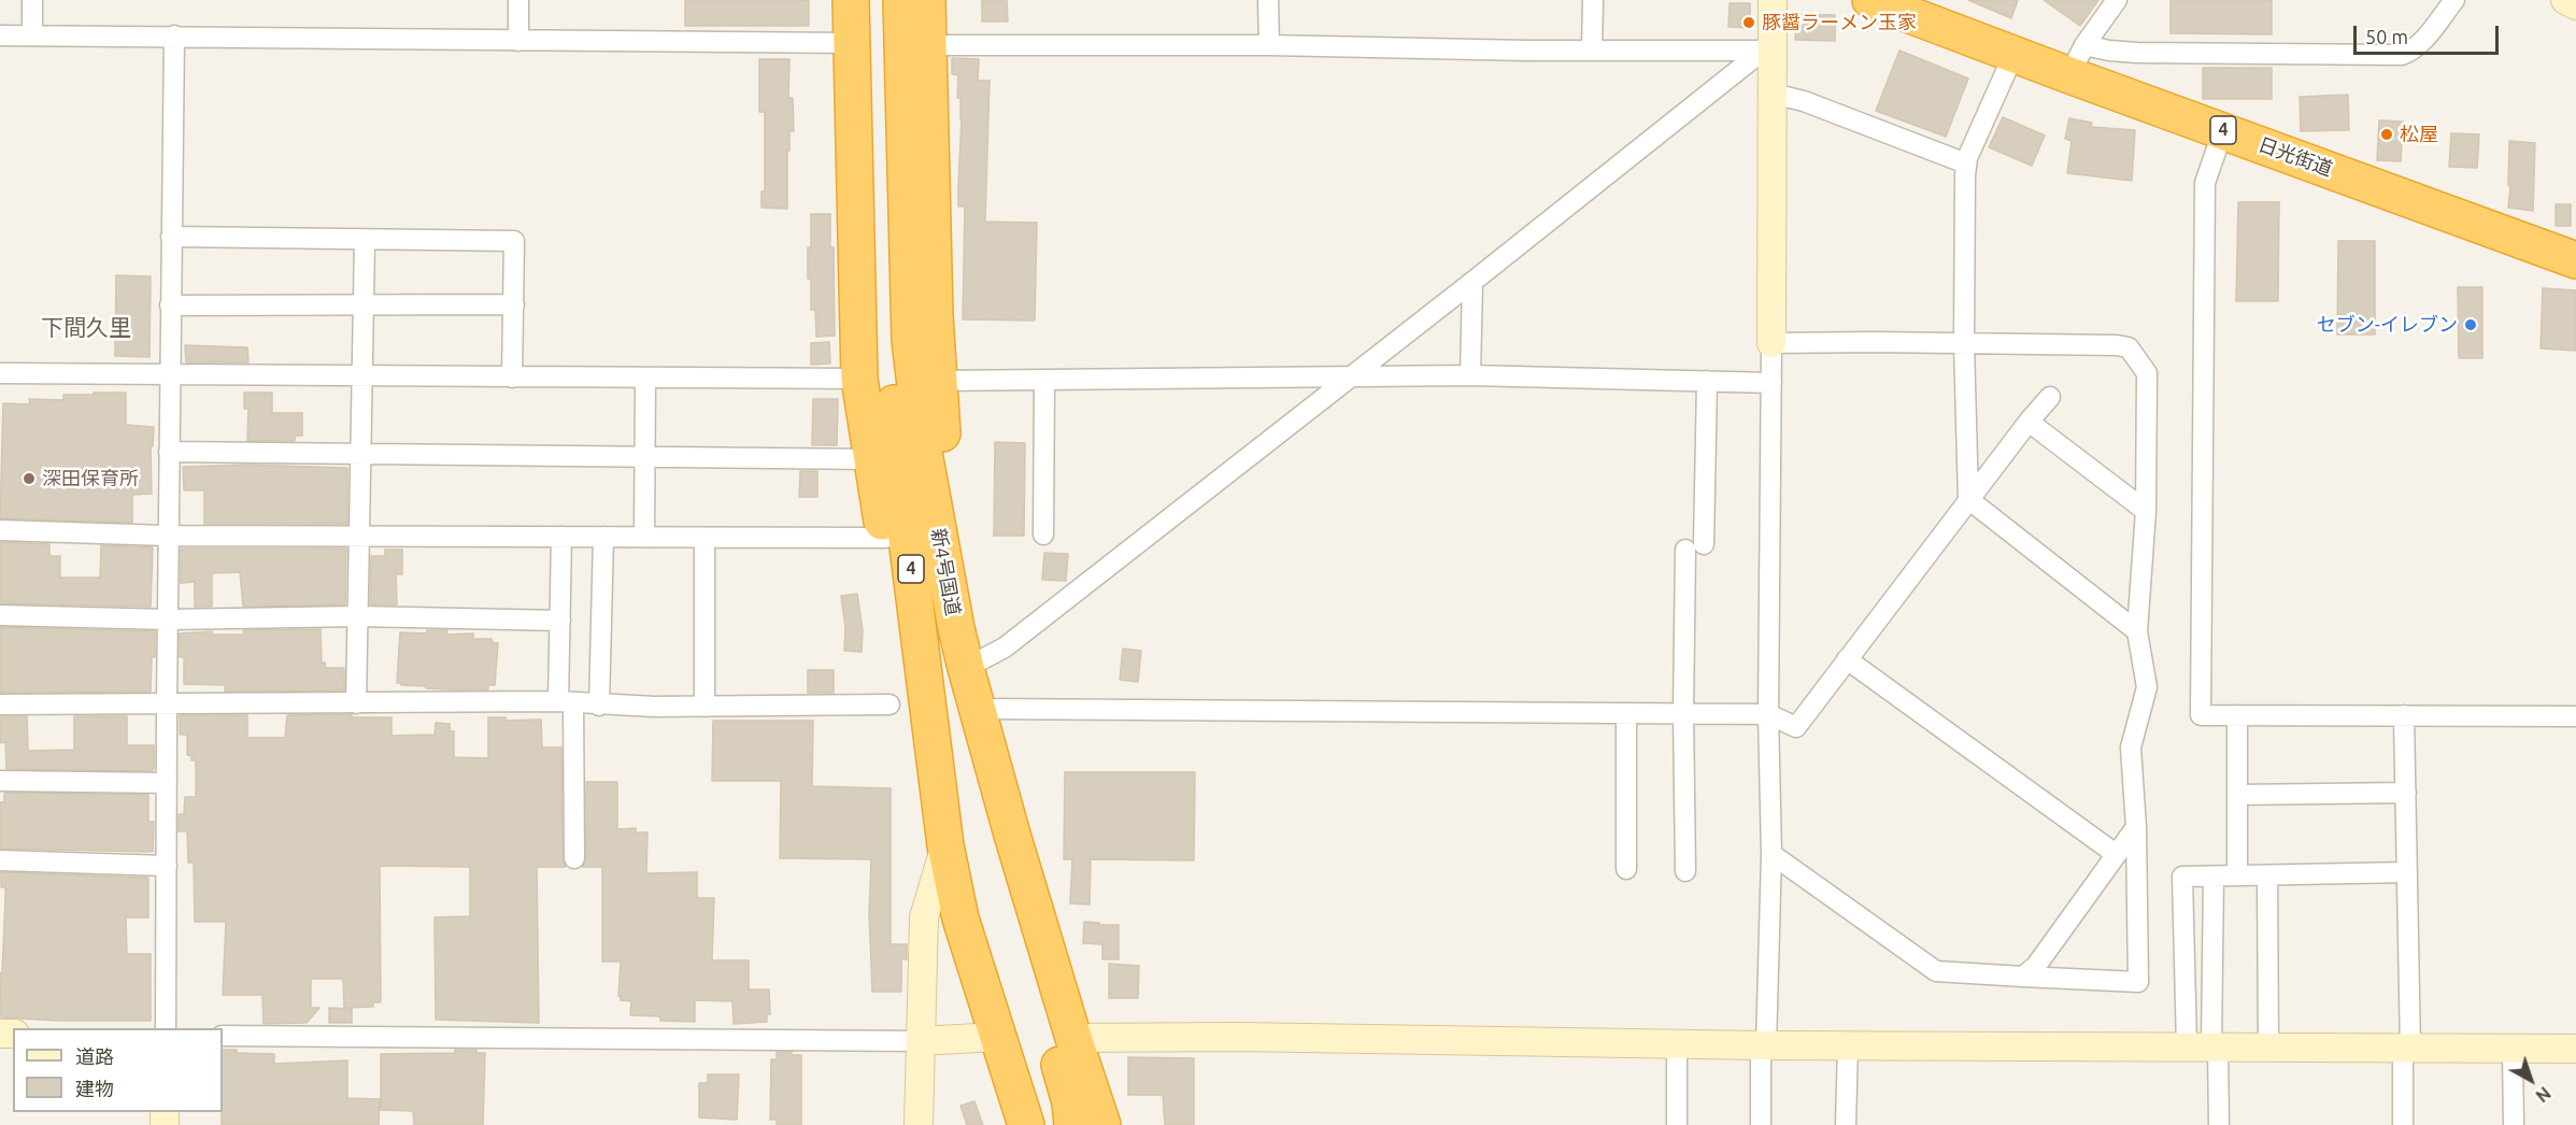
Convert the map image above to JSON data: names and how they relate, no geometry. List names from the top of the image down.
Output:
{
  "streets": {
    "highway": ["4", "日光街道", "新4号国道"]
  },
  "districts": ["下間久里"],
  "places": [
    "豚醤ラーメン玉家",
    "松屋",
    "セブン-イレブン",
    "深田保育所"
  ],
  "legend": ["道路", "建物"],
  "scale_bar": "50 m",
  "north": "bottom right"
}
